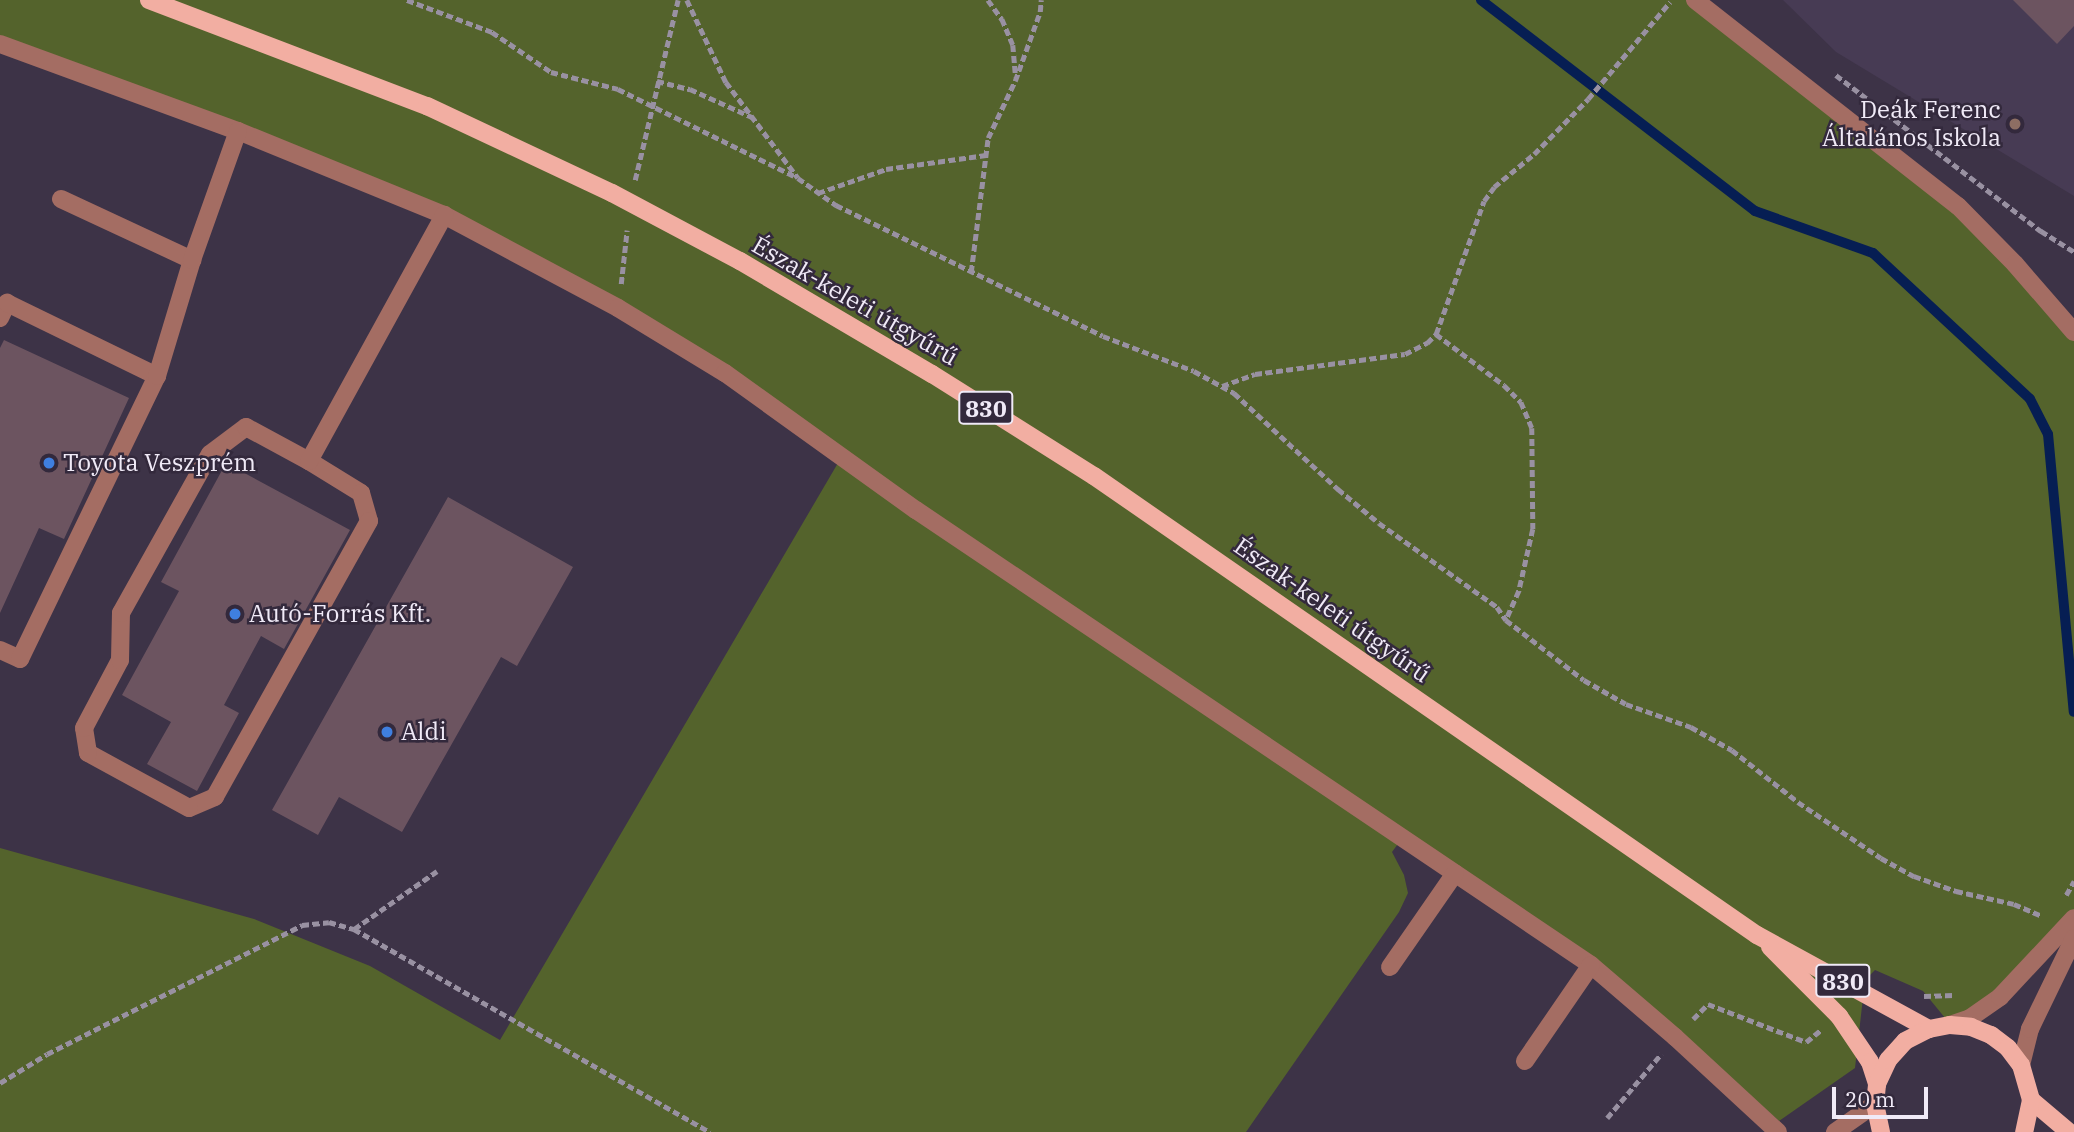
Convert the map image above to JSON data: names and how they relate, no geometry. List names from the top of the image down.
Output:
{
  "streets": {
    "main road": ["Észak-keleti útgyűrű", "830"]
  },
  "crossings": [
    ["Észak-keleti útgyűrű", "830"]
  ],
  "places": [
    "Deák Ferenc Általános Iskola",
    "Toyota Veszprém",
    "Autó-Forrás Kft.",
    "Aldi"
  ],
  "scale_bar": "20 m"
}
